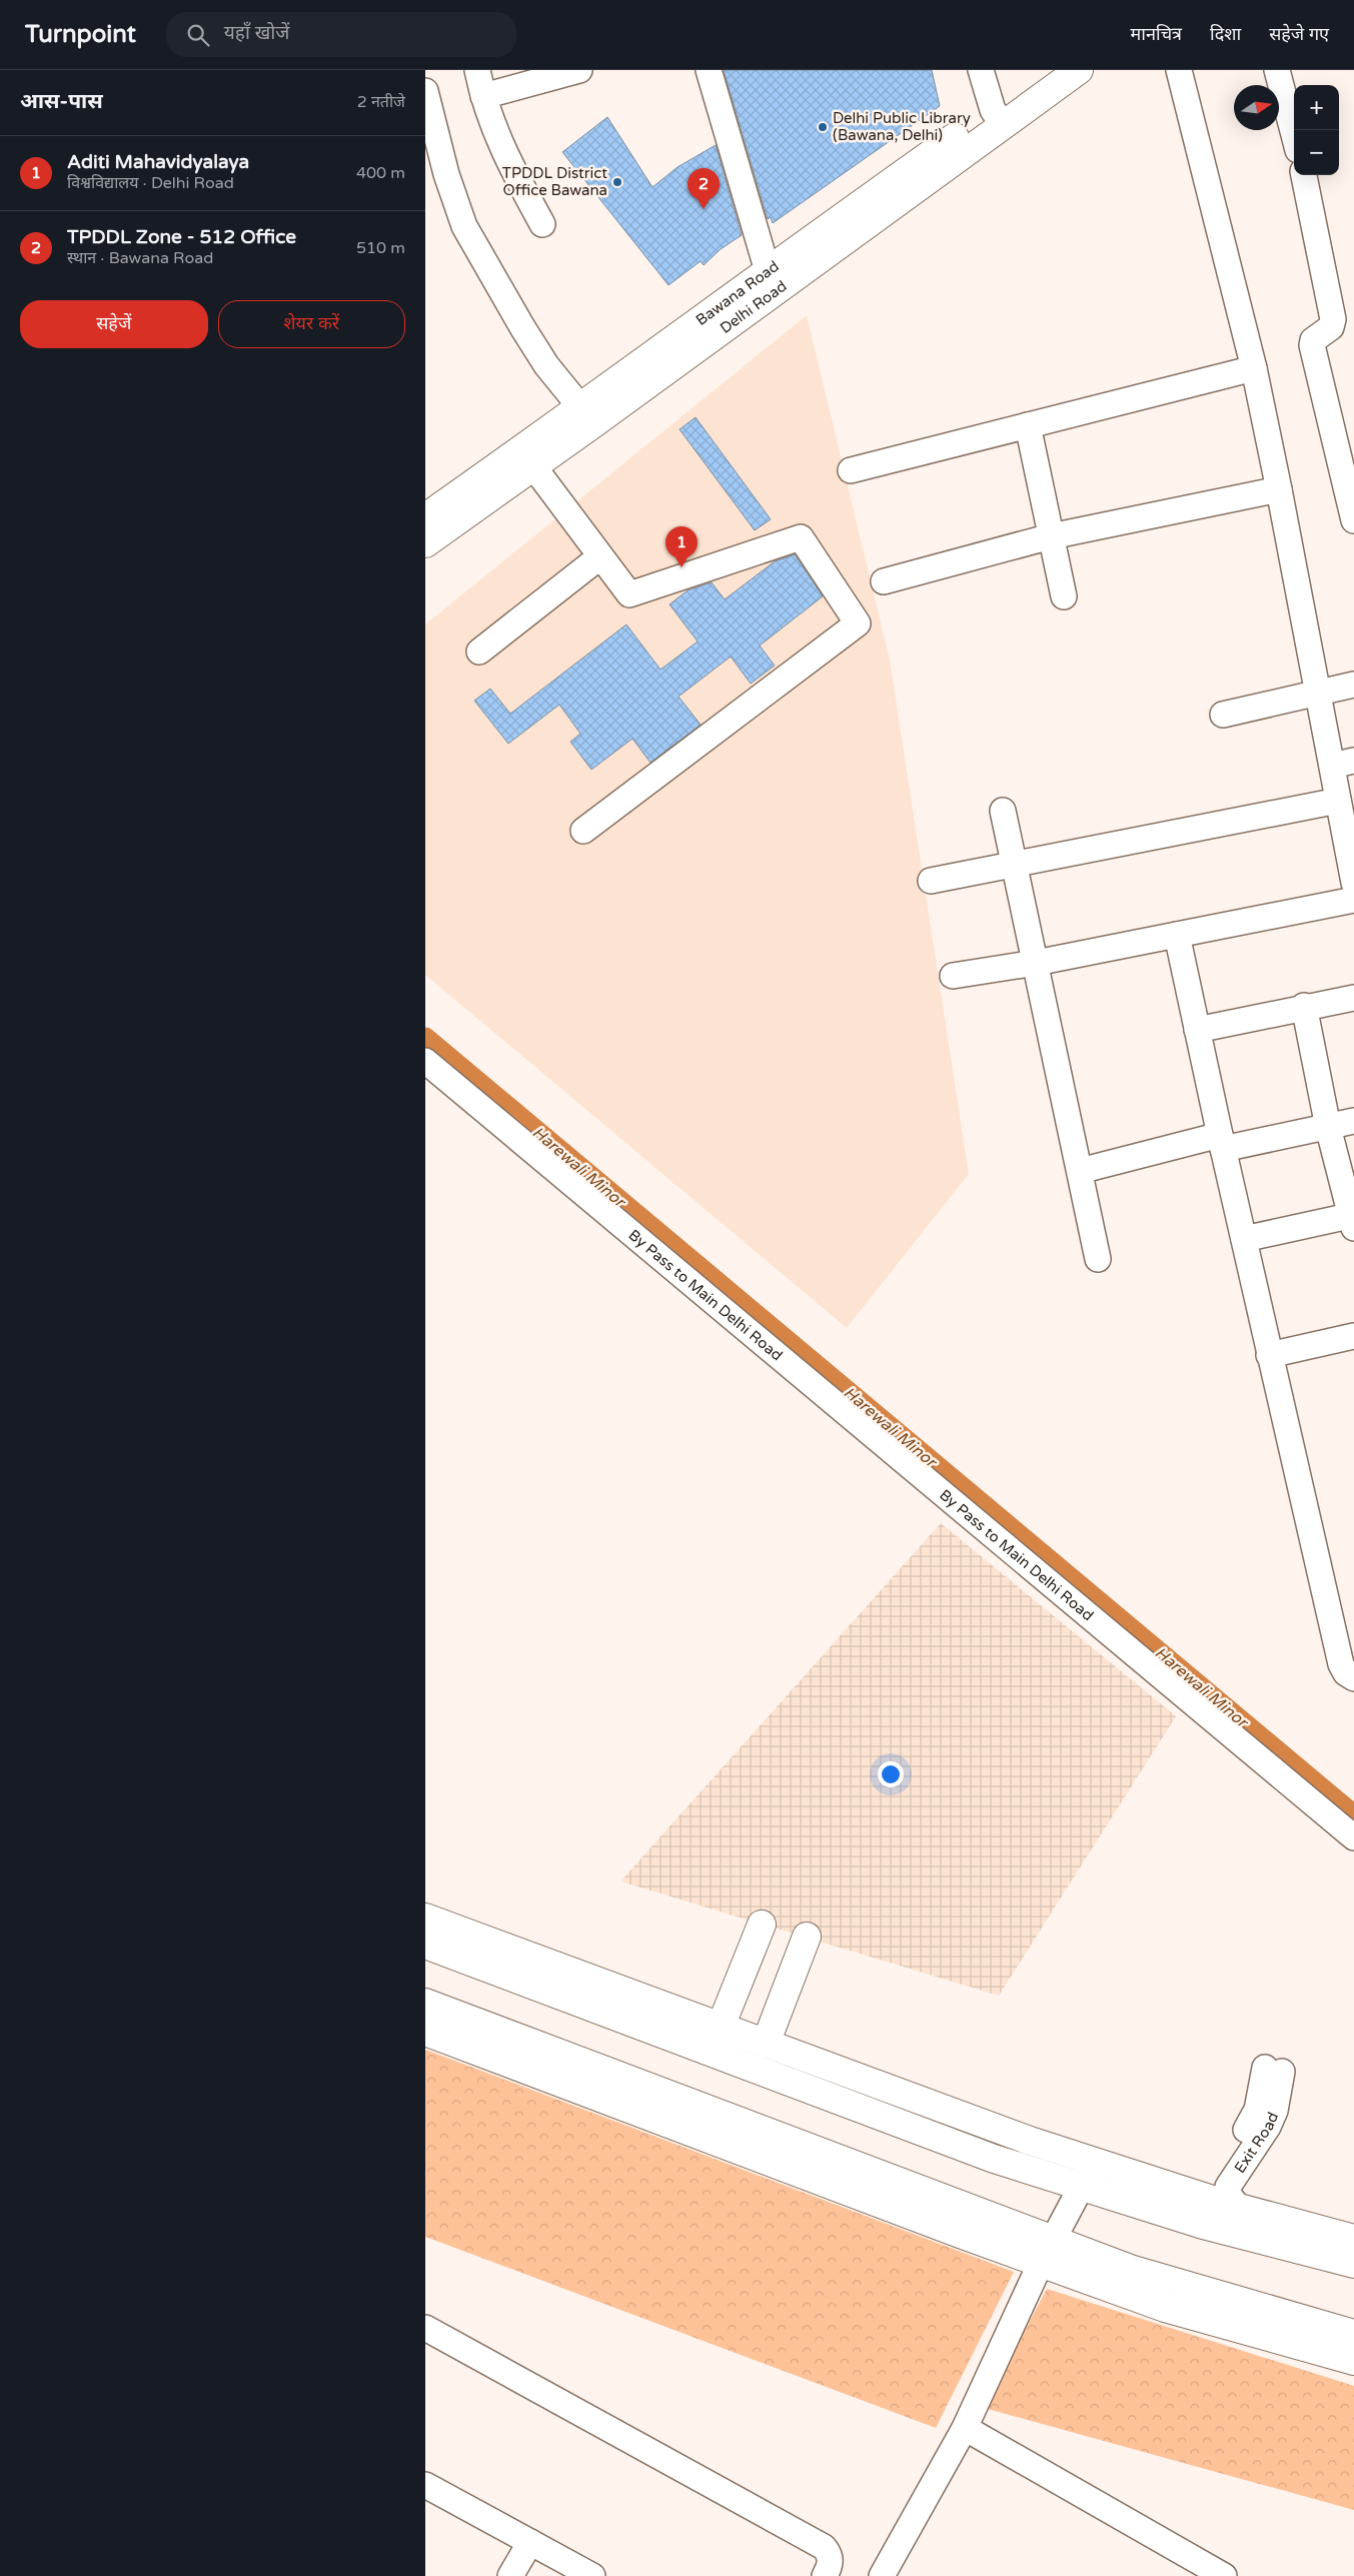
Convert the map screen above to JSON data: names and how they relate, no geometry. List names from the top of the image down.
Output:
{
  "streets": {
    "main road": ["Bawana Road", "Delhi Road"],
    "street": ["By Pass to Main Delhi Road", "Exit Road"]
  },
  "crossings": [
    ["Bawana Road", "Delhi Road"]
  ],
  "water": ["Harewali Minor"],
  "places": ["Delhi Public Library (Bawana, Delhi)", "TPDDL District Office Bawana"],
  "north": "right",
  "page": {
    "header": "Turnpoint",
    "search": "यहाँ खोजें",
    "nav": ["मानचित्र", "दिशा", "सहेजे गए"],
    "heading": ["आस-पास", "2 नतीजे"],
    "map_buttons": ["+", "−"],
    "list": [
      {
        "mark": "1",
        "name": "Aditi Mahavidyalaya",
        "note": "विश्वविद्यालय · Delhi Road",
        "value": "400 m"
      },
      {
        "mark": "2",
        "name": "TPDDL Zone - 512 Office",
        "note": "स्थान · Bawana Road",
        "value": "510 m"
      }
    ],
    "pins": ["2", "1"],
    "buttons": ["सहेजें", "शेयर करें"]
  }
}
